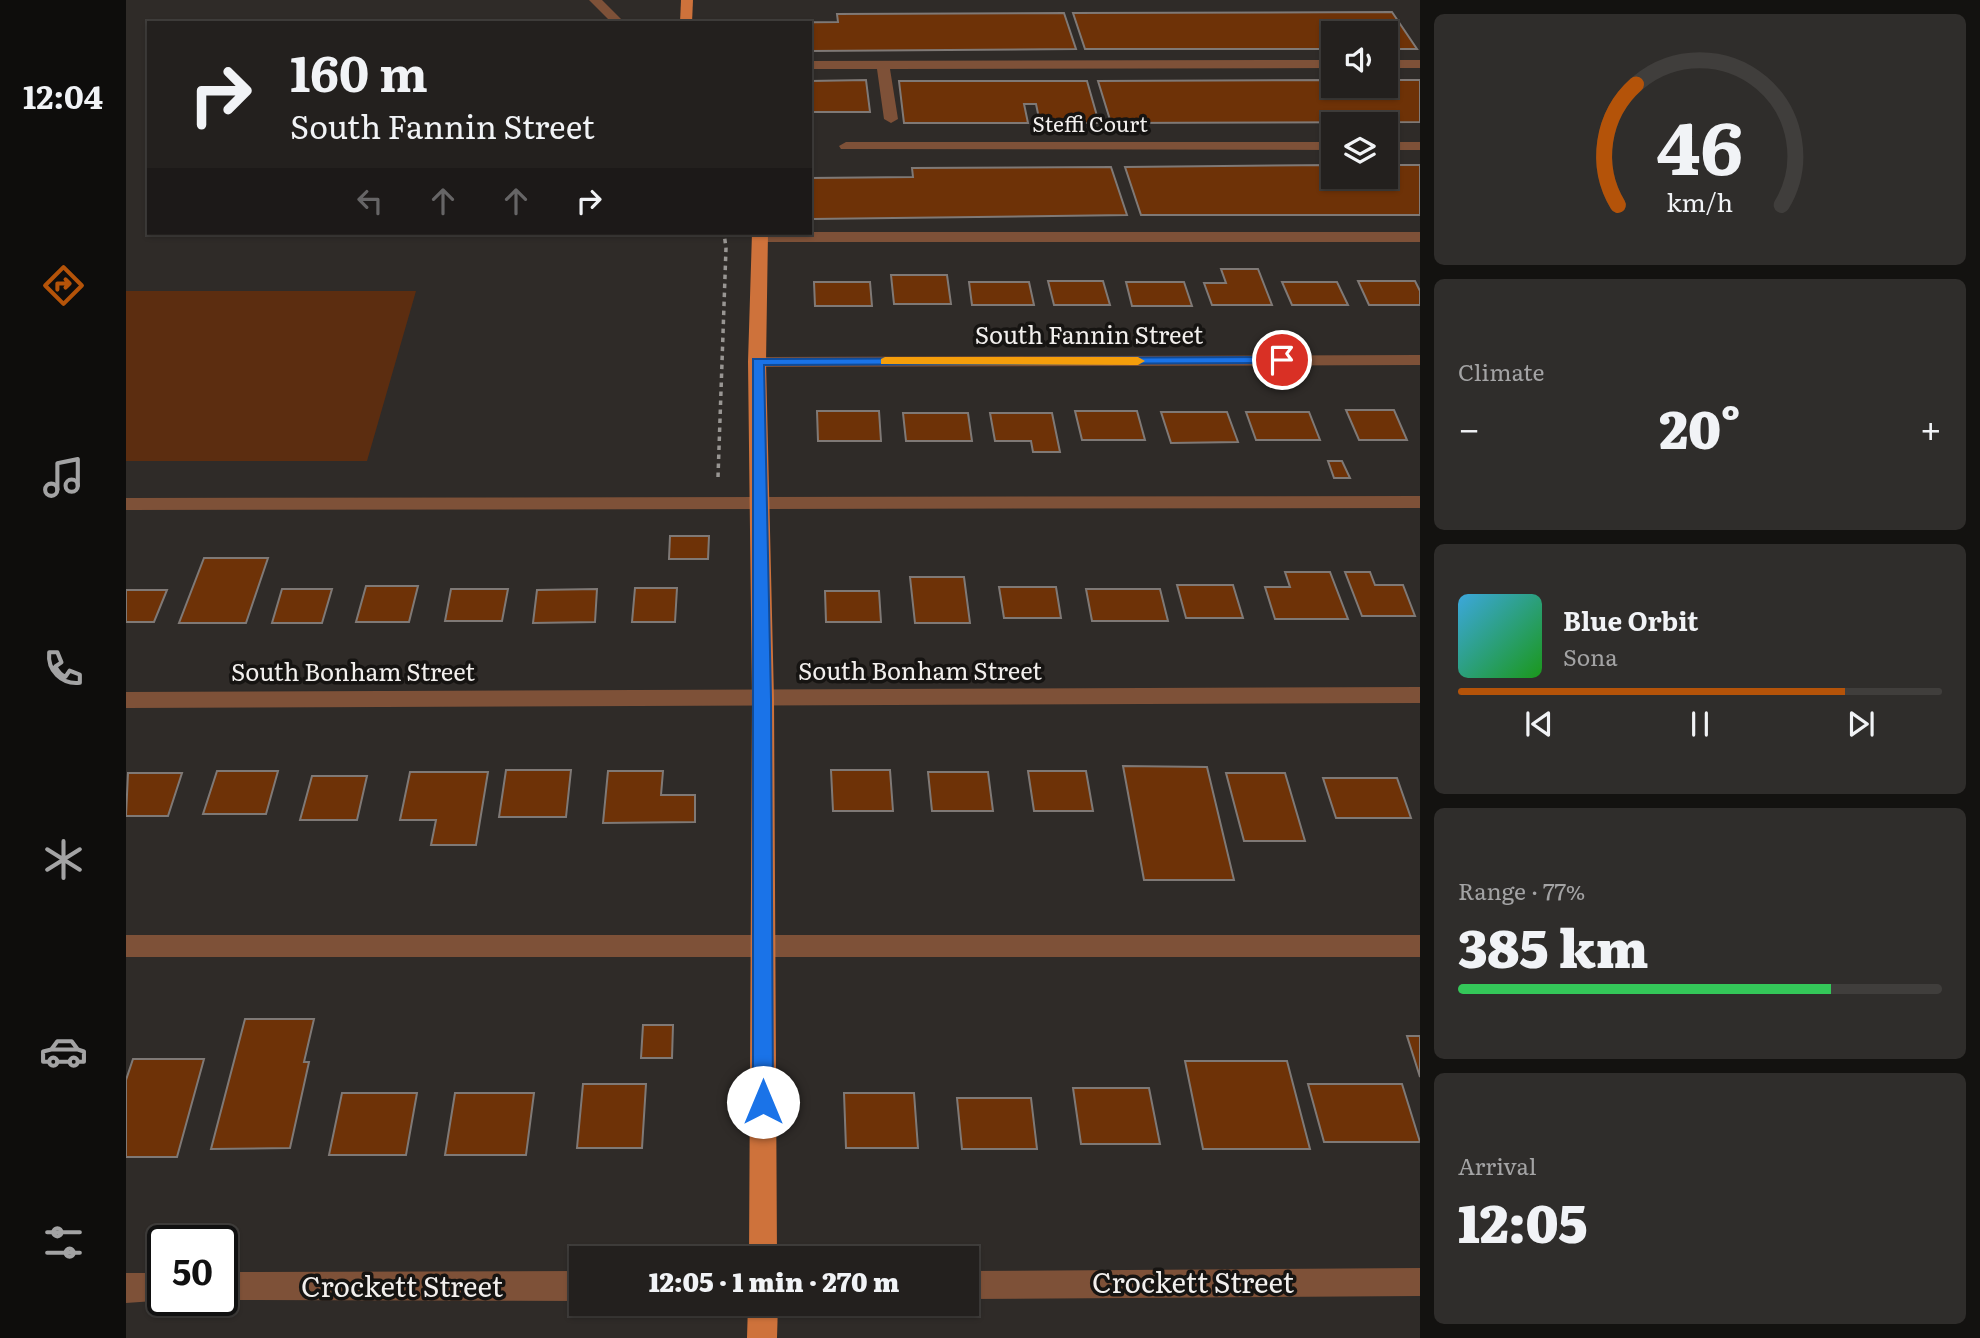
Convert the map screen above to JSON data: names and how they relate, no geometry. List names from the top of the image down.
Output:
{
  "streets": {
    "street": [
      "Steffi Court",
      "South Fannin Street",
      "South Bonham Street",
      "Crockett Street"
    ]
  },
  "page": {
    "tabs": "12:04",
    "turn": ["160 m", "South Fannin Street"],
    "tile": [
      "Climate",
      ["Range · 77%", "385 km"],
      ["Arrival", "12:05"]
    ],
    "heat": ["−", "20°", "+"],
    "song": ["Blue Orbit", "Sona"],
    "limit": "50",
    "trip": "12:05 · 1 min · 270 m",
    "gauge": ["46", "km/h"]
  }
}
